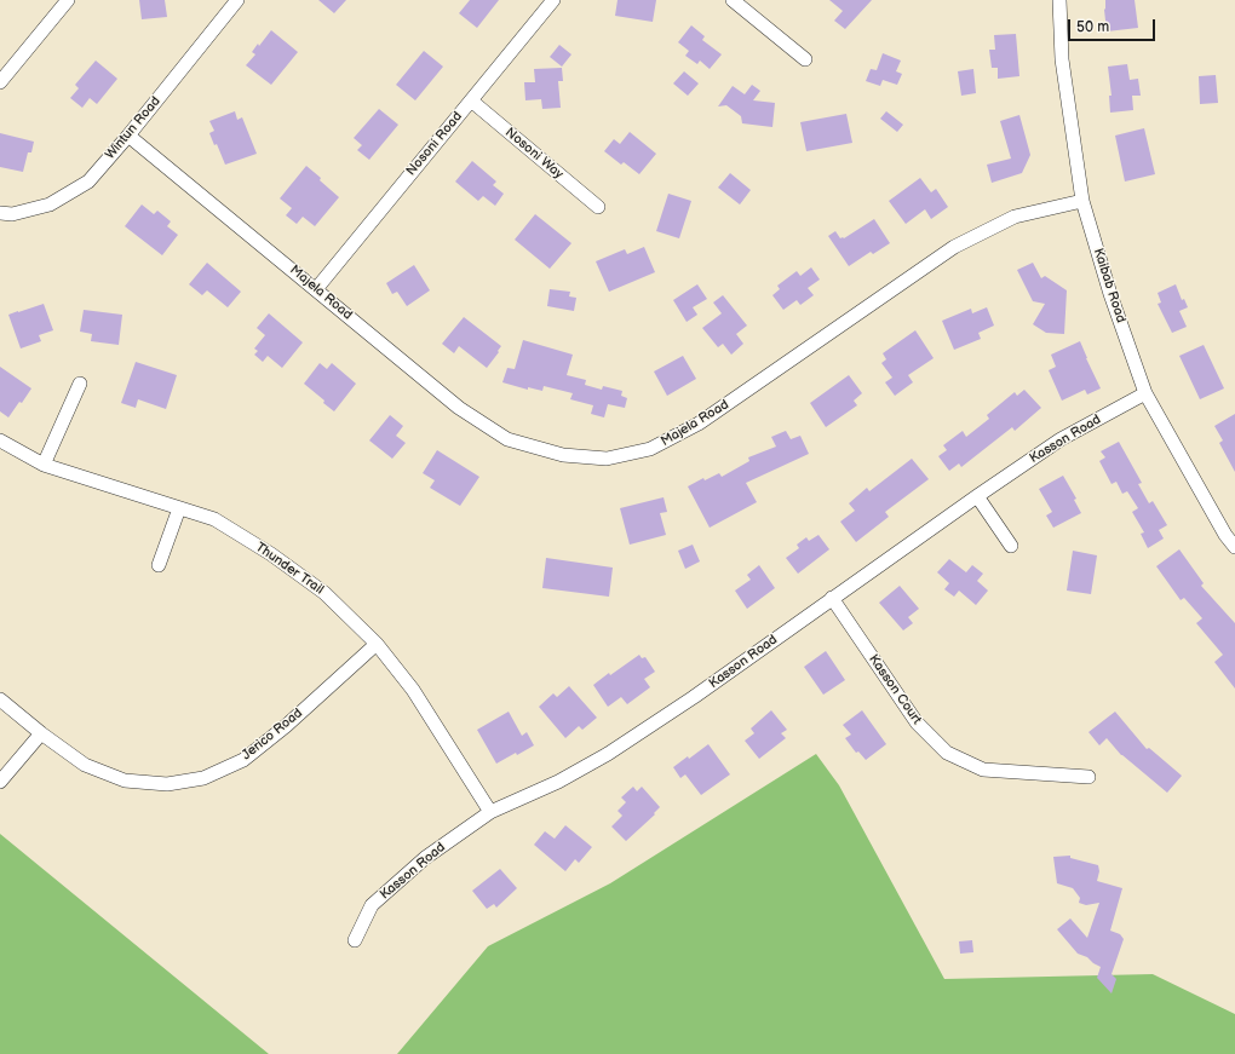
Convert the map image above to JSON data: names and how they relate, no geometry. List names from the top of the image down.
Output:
{
  "streets": {
    "street": [
      "Wintun Road",
      "Nosoni Road",
      "Nosoni Way",
      "Kaibab Road",
      "Majela Road",
      "Kasson Road",
      "Thunder Trail",
      "Kasson Court",
      "Jerico Road"
    ]
  },
  "crossings": [
    ["Wintun Road", "Majela Road"],
    ["Nosoni Road", "Nosoni Way"],
    ["Nosoni Road", "Majela Road"],
    ["Kaibab Road", "Majela Road"],
    ["Kaibab Road", "Kasson Road"],
    ["Kasson Road", "Thunder Trail"],
    ["Kasson Road", "Kasson Court"],
    ["Thunder Trail", "Jerico Road"]
  ],
  "scale_bar": "50 m"
}
